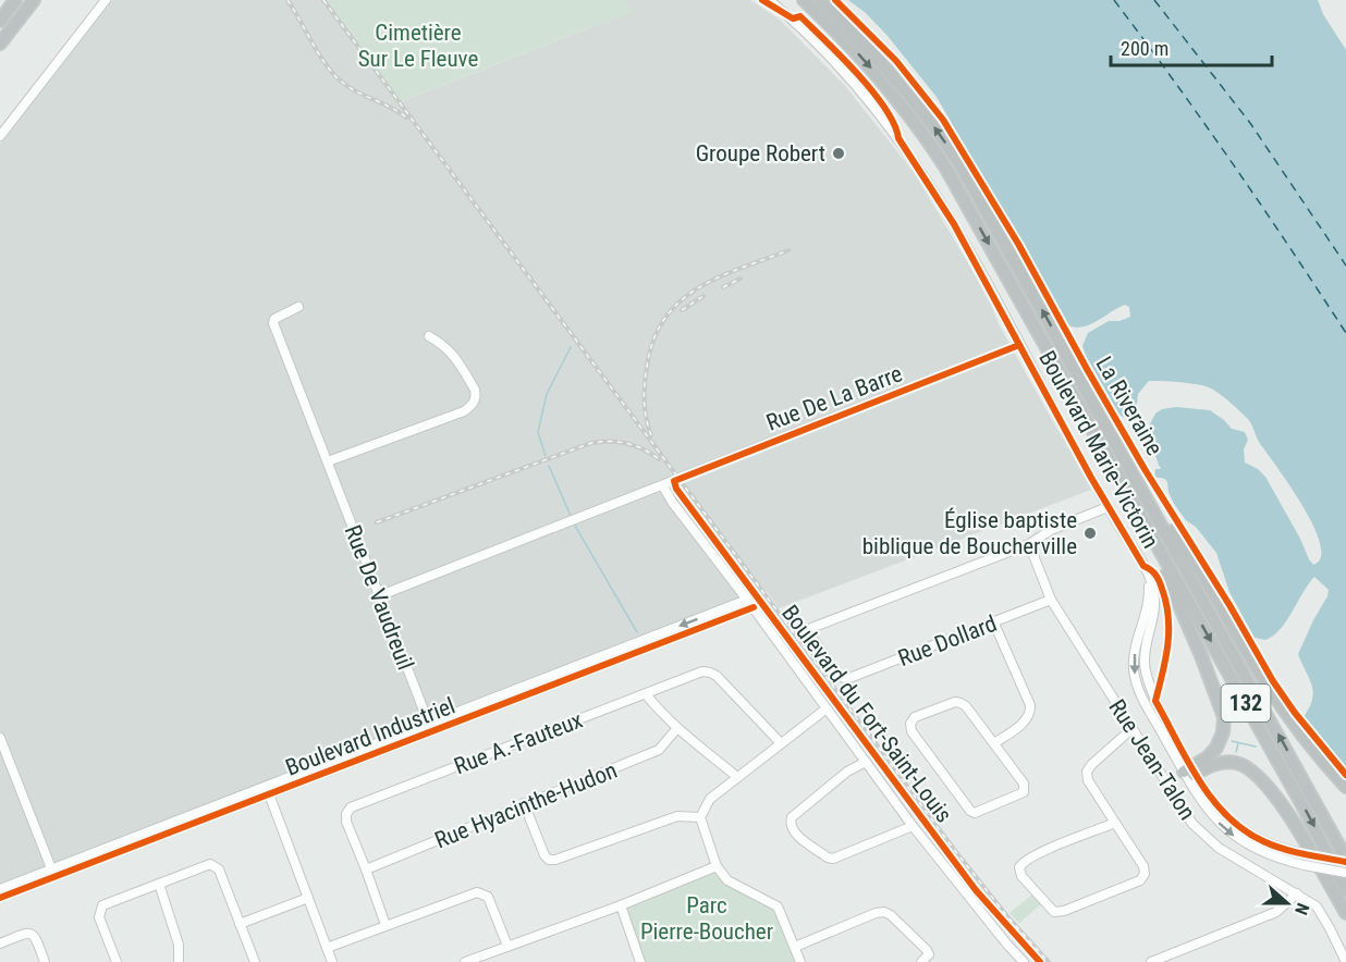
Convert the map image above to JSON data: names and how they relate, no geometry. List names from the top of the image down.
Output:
{
  "streets": {
    "highway": ["132"],
    "street": [
      "Rue De La Barre",
      "Boulevard Marie-Victorin",
      "Rue De Vaudreuil",
      "Rue Dollard",
      "Boulevard du Fort-Saint-Louis",
      "Boulevard Industriel",
      "Rue A.-Fauteux",
      "Rue Jean-Talon",
      "Rue Hyacinthe-Hudon"
    ],
    "cycle path": ["La Riveraine"]
  },
  "crossings": [
    ["Rue De La Barre", "Boulevard Marie-Victorin"],
    ["Rue De La Barre", "Rue De Vaudreuil"],
    ["Rue De La Barre", "Boulevard du Fort-Saint-Louis"],
    ["Boulevard Marie-Victorin", "132"],
    ["Rue De Vaudreuil", "Boulevard Industriel"],
    ["Rue Dollard", "Rue Jean-Talon"],
    ["Boulevard du Fort-Saint-Louis", "Boulevard Industriel"],
    ["Rue A.-Fauteux", "Rue Hyacinthe-Hudon"]
  ],
  "parks": ["Cimetière Sur Le Fleuve", "Parc Pierre-Boucher"],
  "places": ["Groupe Robert", "Église baptiste biblique de Boucherville"],
  "scale_bar": "200 m",
  "north": "right"
}
